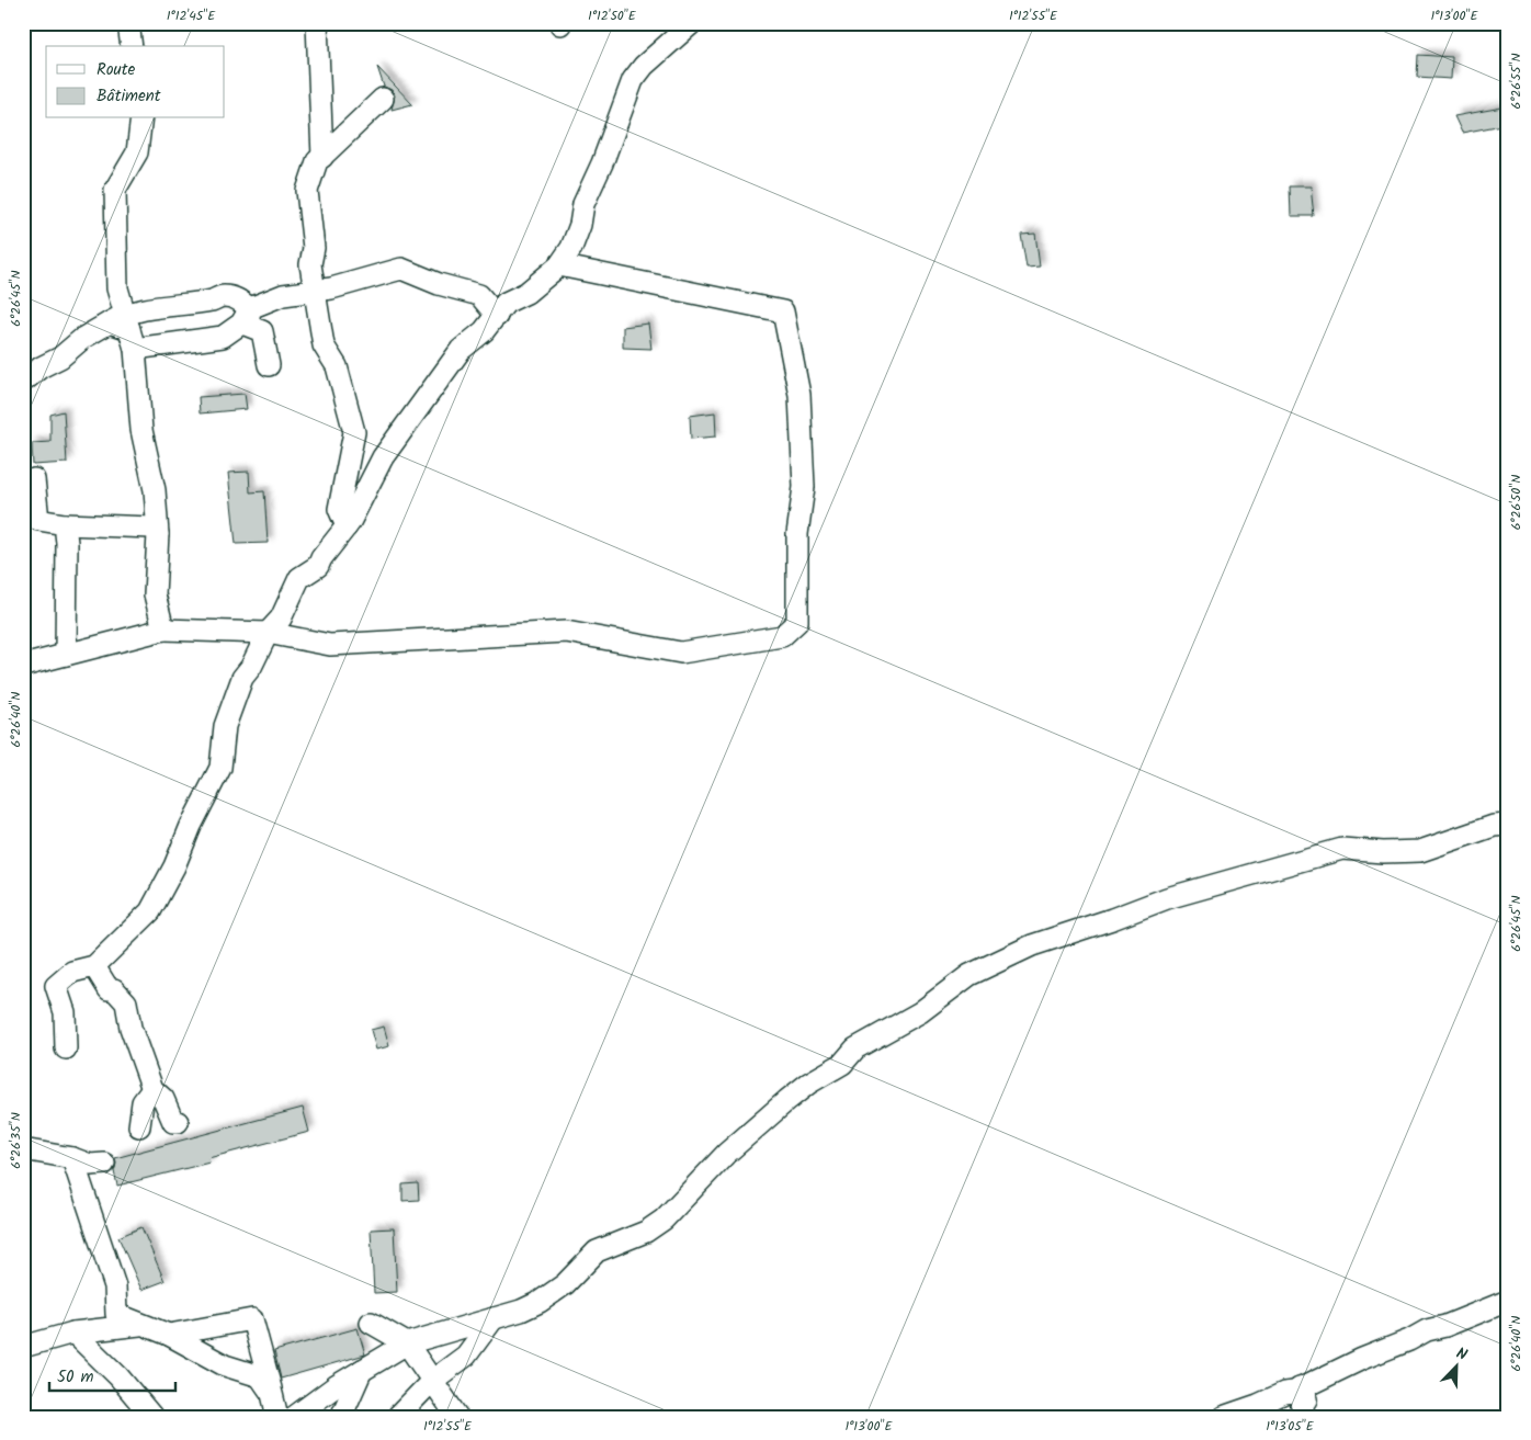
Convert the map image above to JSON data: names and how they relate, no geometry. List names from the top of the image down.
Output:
{
  "legend": ["Route", "Bâtiment"],
  "scale_bar": "50 m",
  "north": "top right",
  "coordinates": [
    "1°12'45\"E",
    "1°12'50\"E",
    "1°12'55\"E",
    "1°13'00\"E",
    "6°26'55\"N",
    "6°26'45\"N",
    "6°26'50\"N",
    "6°26'40\"N",
    "6°26'35\"N",
    "1°13'05\"E"
  ]
}
